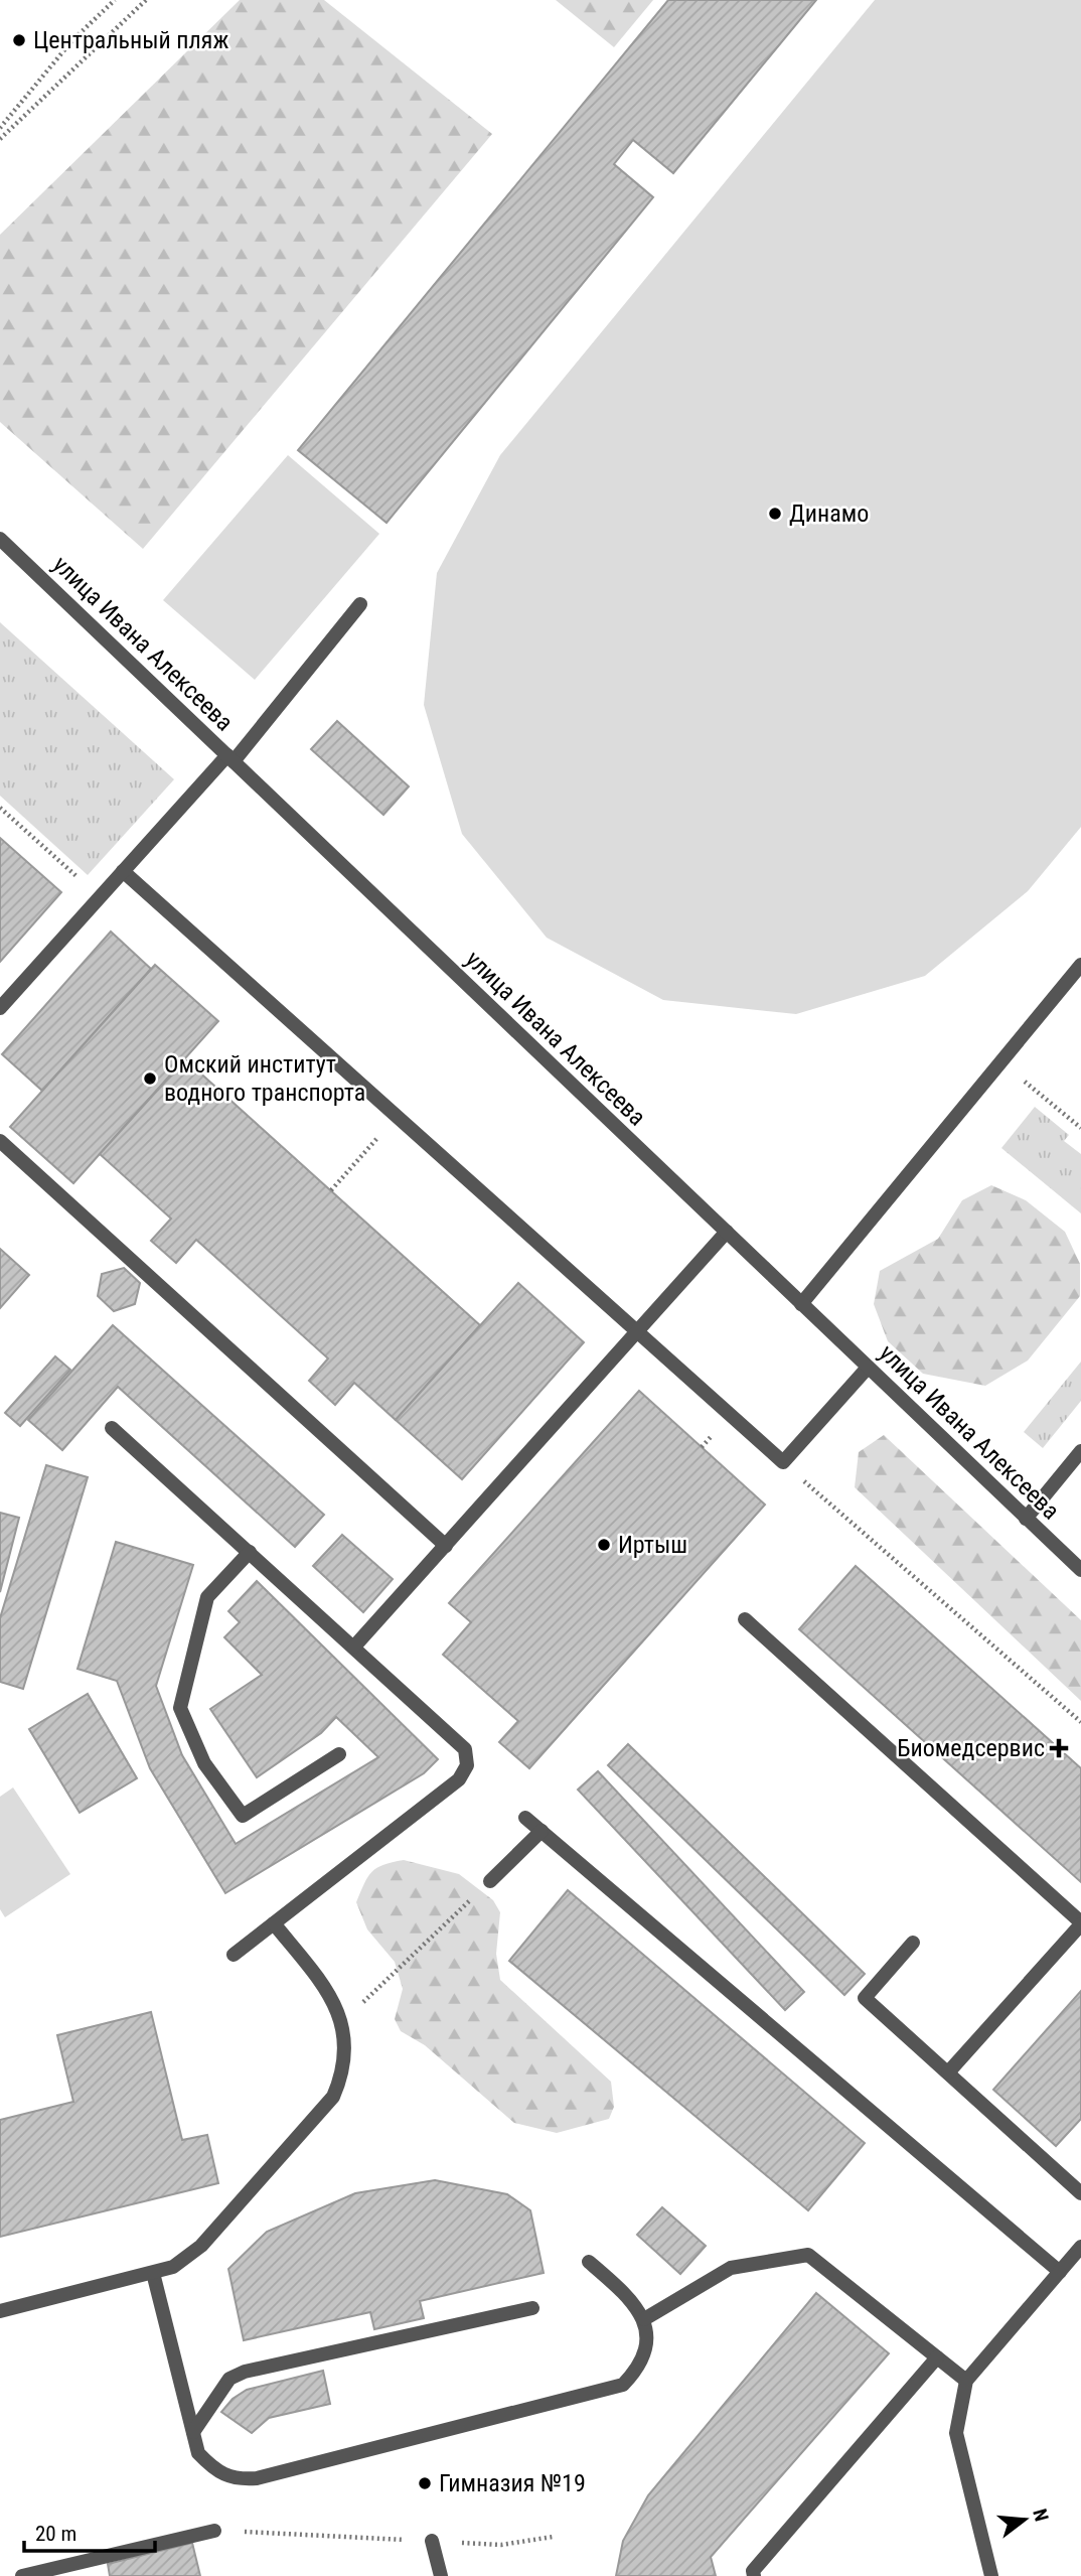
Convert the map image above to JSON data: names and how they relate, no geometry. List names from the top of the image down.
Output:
{
  "streets": {
    "street": ["улица Ивана Алексеева"]
  },
  "places": {
    "other": [
      "Центральный пляж",
      "Динамо",
      "Омский институт водного транспорта",
      "Иртыш",
      "Гимназия №19"
    ],
    "health": ["Биомедсервис"]
  },
  "scale_bar": "20 m",
  "north": "right"
}
